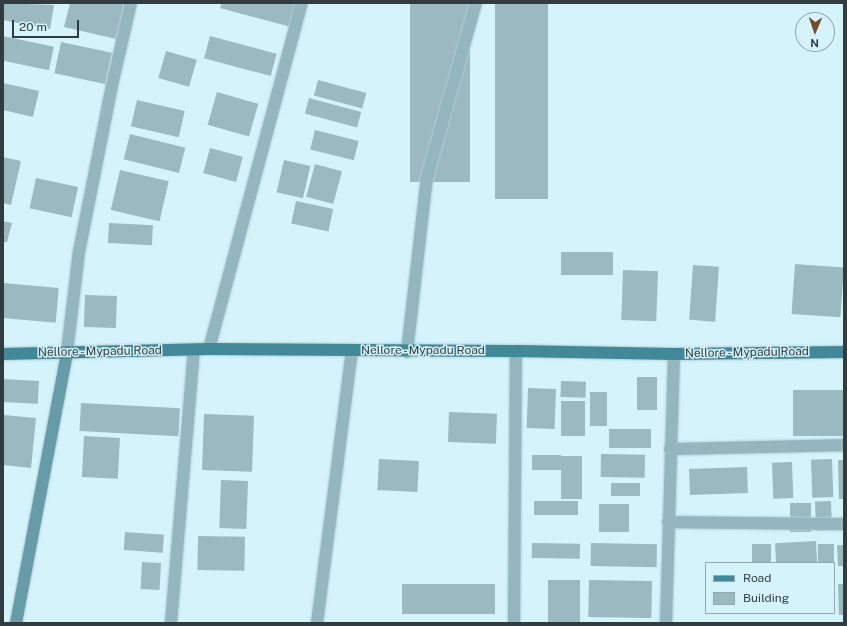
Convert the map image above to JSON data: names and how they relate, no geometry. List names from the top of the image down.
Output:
{
  "streets": {
    "main road": ["Nellore - Mypadu Road"]
  },
  "legend": ["Road", "Building"],
  "scale_bar": "20 m",
  "north": "bottom"
}
